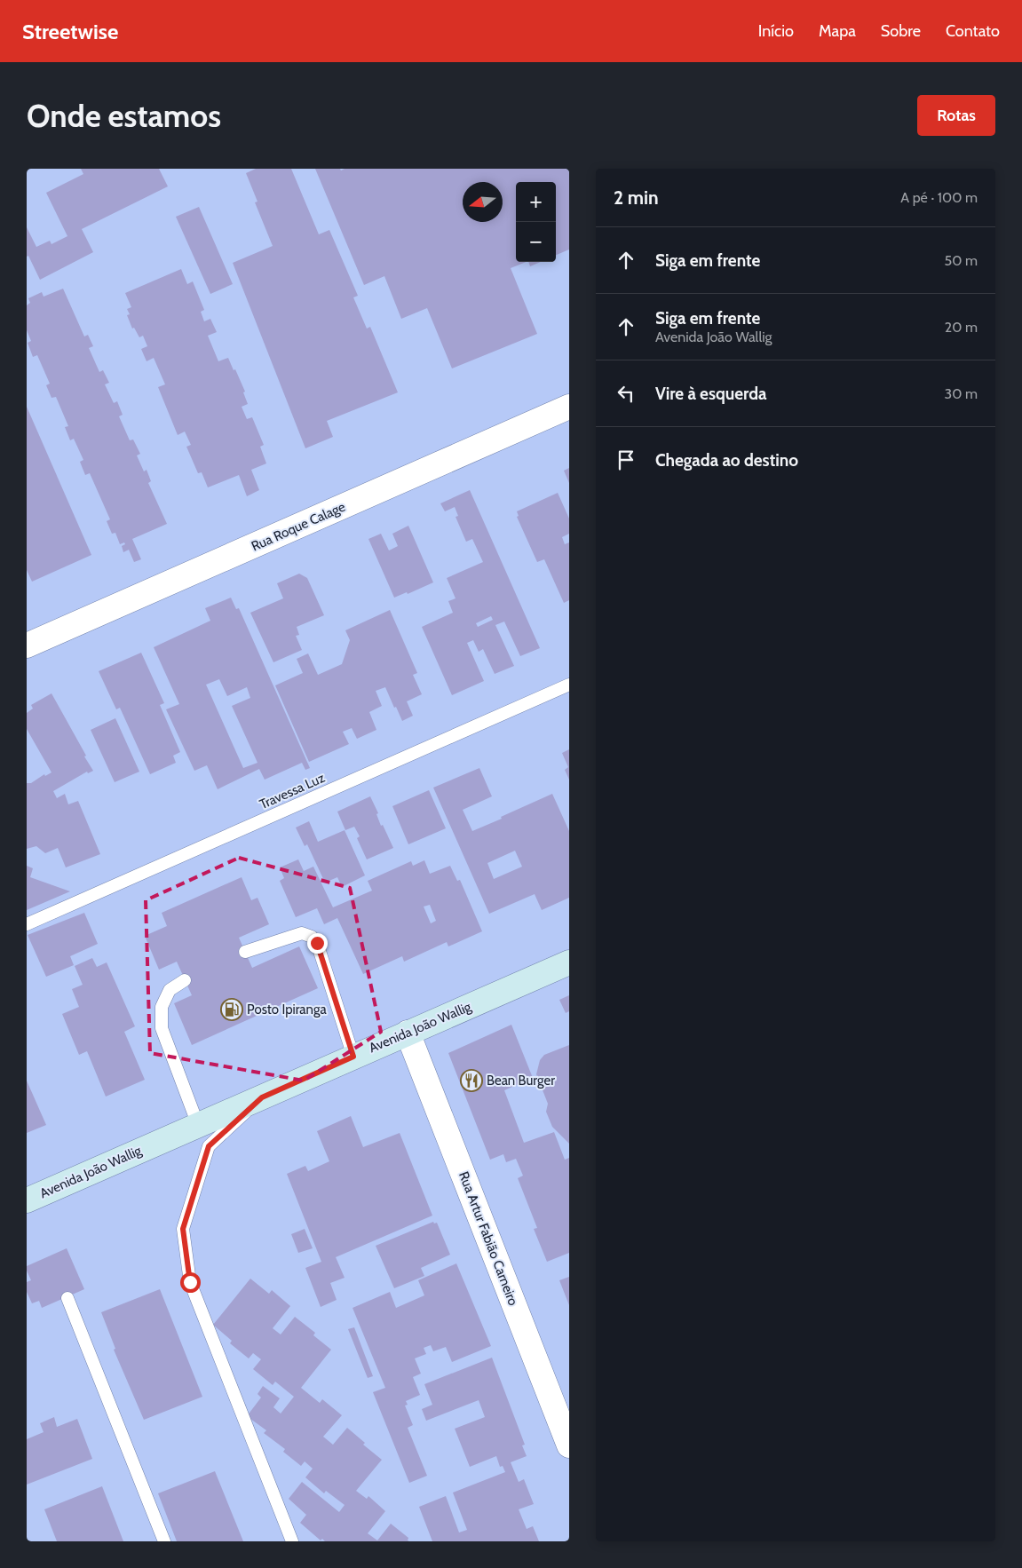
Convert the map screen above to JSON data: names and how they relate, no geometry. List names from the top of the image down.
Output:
{
  "streets": {
    "main road": ["Avenida João Wallig"],
    "street": ["Rua Roque Calage", "Rua Artur Fabião Carneiro"],
    "lane": ["Travessa Luz"]
  },
  "crossings": [
    ["Avenida João Wallig", "Rua Artur Fabião Carneiro"]
  ],
  "places": {
    "fuel station": ["Posto Ipiranga"],
    "restaurant": ["Bean Burger"]
  },
  "north": "left",
  "page": {
    "header": "Streetwise",
    "nav": [
      "Início",
      "Mapa",
      "Sobre",
      "Contato"
    ],
    "buttons": "Rotas",
    "title": "Onde estamos",
    "heading": ["2 min", "A pé · 100 m"],
    "map_buttons": ["+", "−"],
    "list": [
      ["Siga em frente", "50 m"],
      ["Siga em frente", "Avenida João Wallig", "20 m"],
      ["Vire à esquerda", "30 m"],
      "Chegada ao destino"
    ]
  }
}
